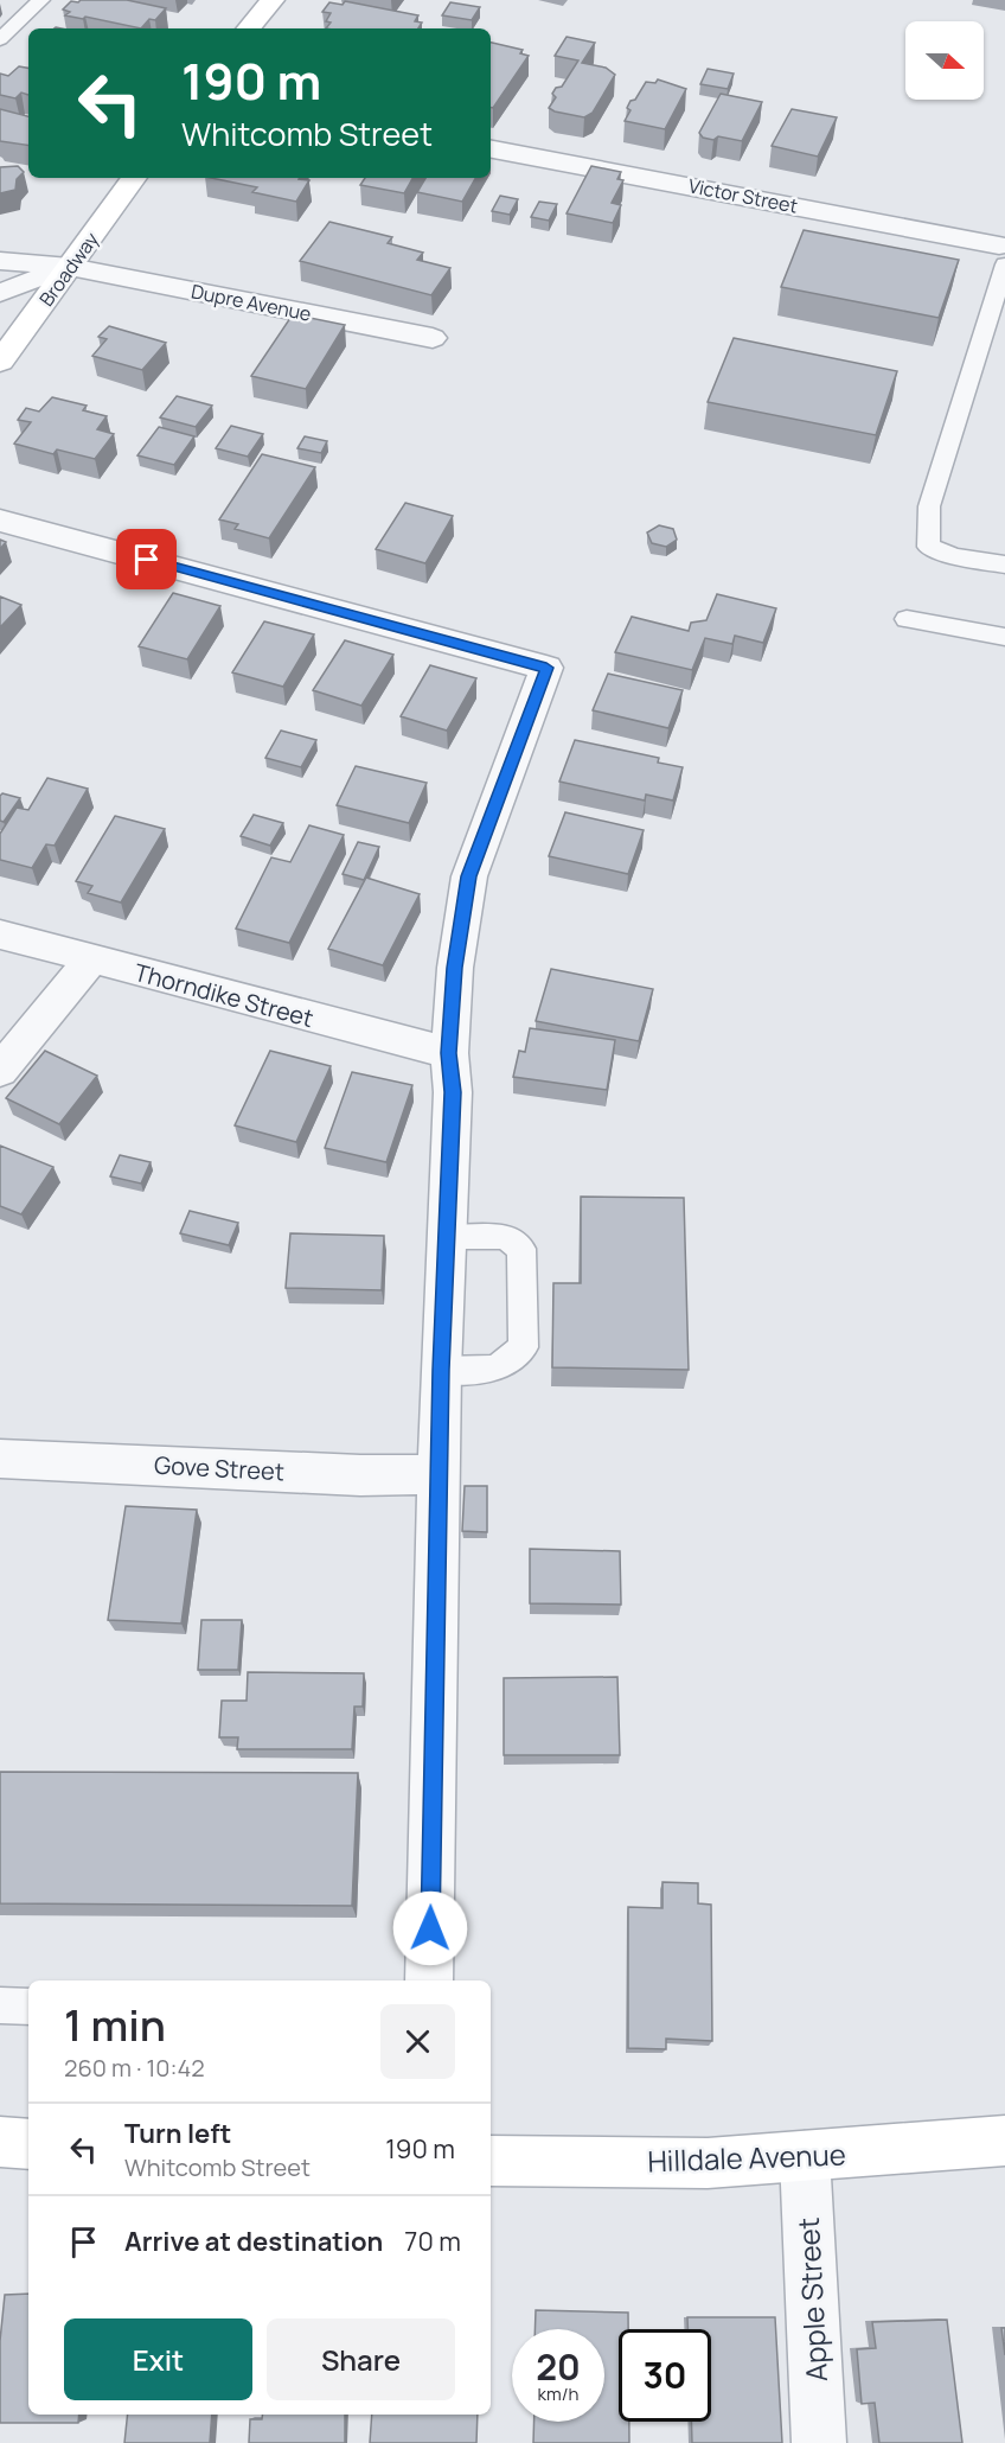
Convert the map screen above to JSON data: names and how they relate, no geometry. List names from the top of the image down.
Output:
{
  "streets": {
    "main road": ["Broadway", "Hilldale Avenue"],
    "street": [
      "Victor Street",
      "Dupre Avenue",
      "Thorndike Street",
      "Gove Street",
      "Apple Street"
    ]
  },
  "crossings": [
    ["Broadway", "Dupre Avenue"],
    ["Hilldale Avenue", "Apple Street"]
  ],
  "north": "right",
  "page": {
    "turn": ["190 m", "Whitcomb Street"],
    "heading": ["1 min", "260 m · 10:42"],
    "list": [
      {
        "name": "Turn left",
        "note": "Whitcomb Street",
        "value": "190 m"
      },
      {
        "name": "Arrive at destination",
        "value": "70 m"
      }
    ],
    "buttons": ["Exit", "Share"],
    "speed": "20 km/h",
    "limit": "30"
  }
}
